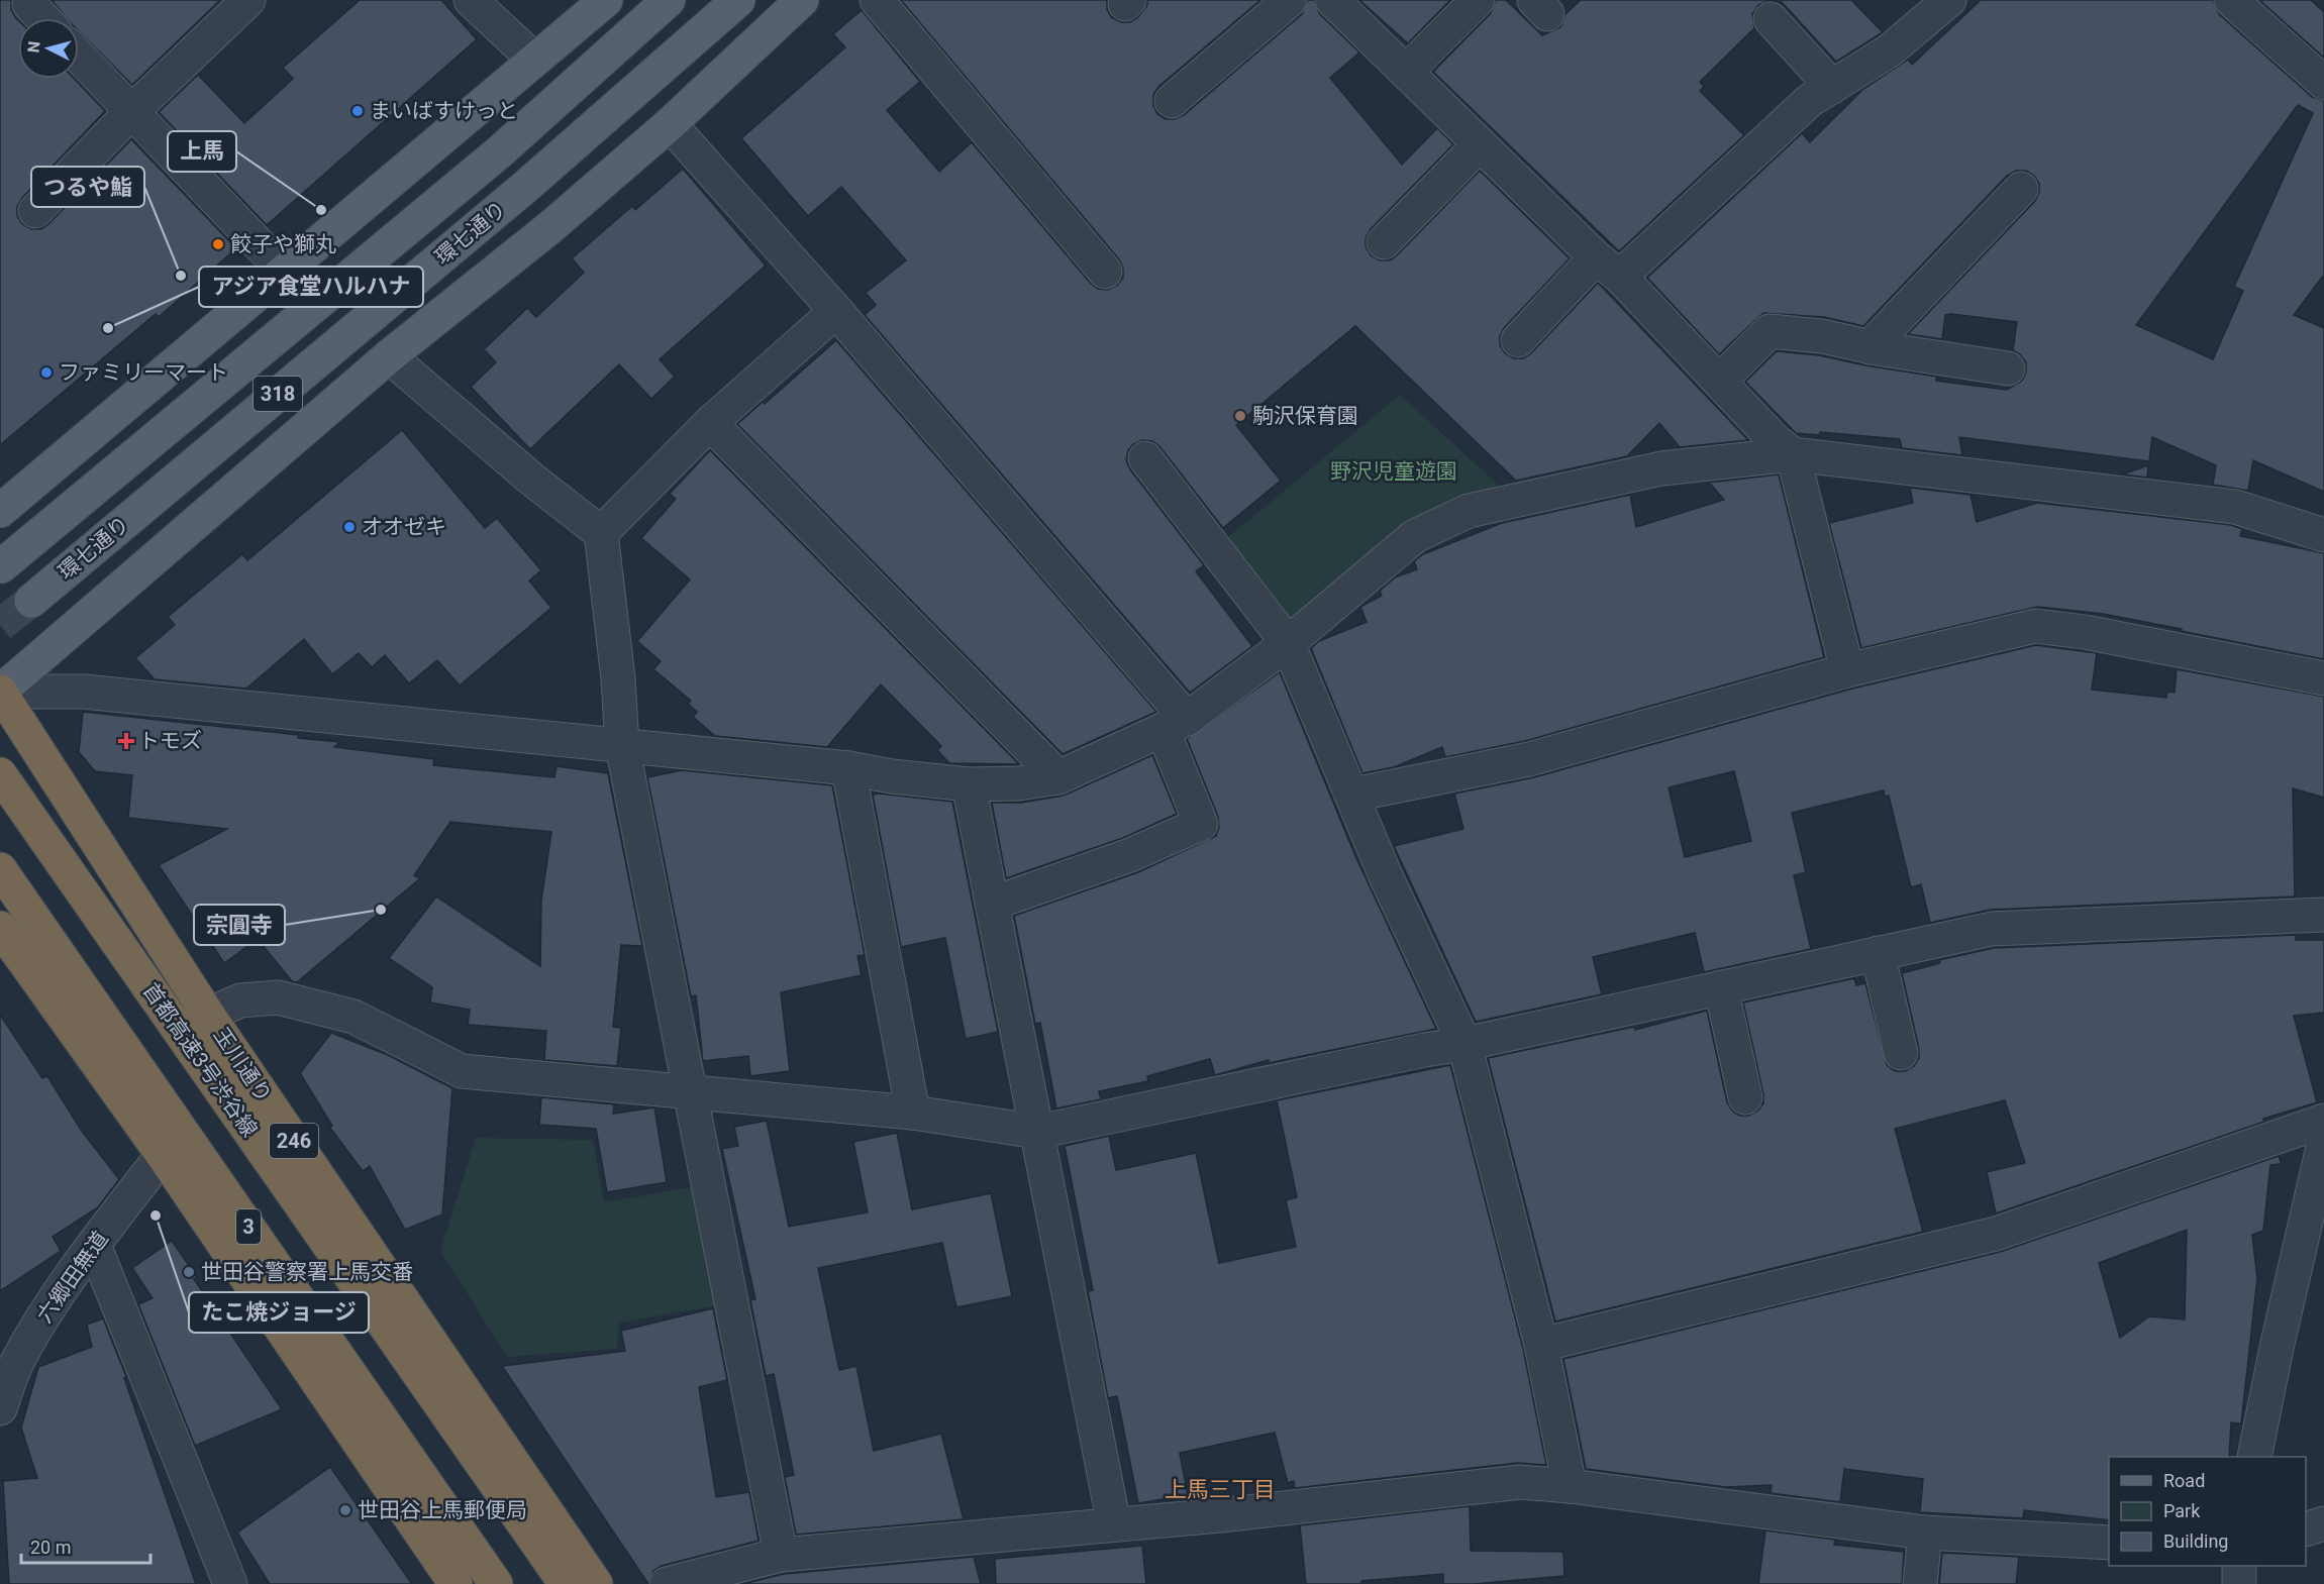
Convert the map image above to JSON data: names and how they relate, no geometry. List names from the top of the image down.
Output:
{
  "streets": {
    "highway": [
      "首都高速3号渋谷線",
      "玉川通り",
      "246",
      "3"
    ],
    "main road": ["環七通り", "318"],
    "street": ["六郷田無道"]
  },
  "districts": ["上馬三丁目"],
  "parks": ["野沢児童遊園"],
  "places": {
    "other": [
      "まいばすけっと",
      "上馬",
      "餃子や獅丸",
      "つるや鮨",
      "アジア食堂ハルハナ",
      "ファミリーマート",
      "駒沢保育園",
      "オオゼキ",
      "宗圓寺",
      "たこ焼ジョージ",
      "世田谷警察署上馬交番",
      "世田谷上馬郵便局"
    ],
    "health": ["トモズ"]
  },
  "legend": ["Road", "Park", "Building"],
  "scale_bar": "20 m",
  "north": "left"
}
